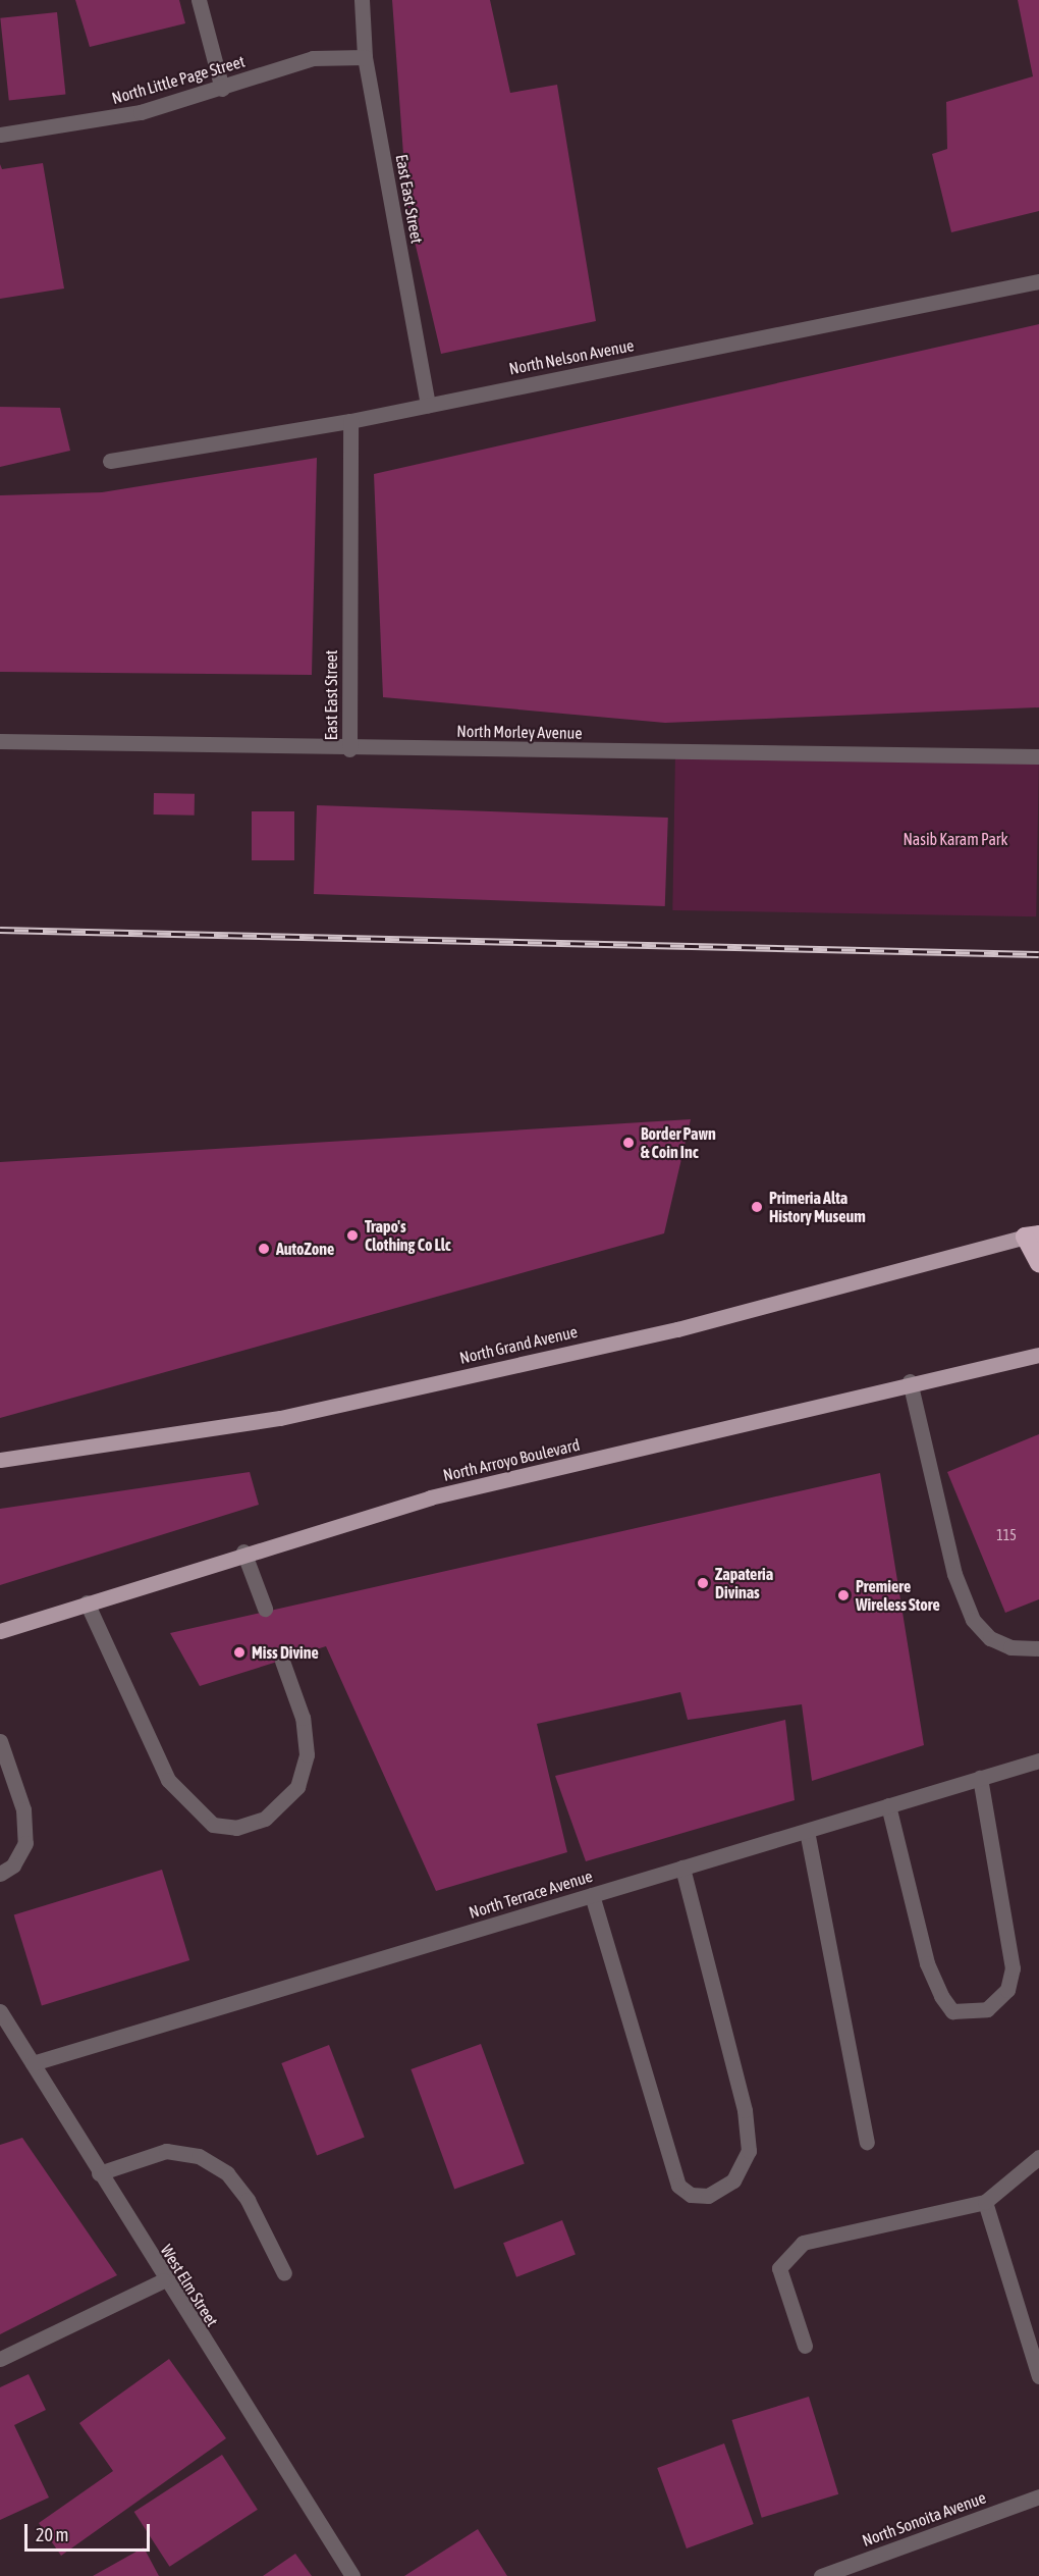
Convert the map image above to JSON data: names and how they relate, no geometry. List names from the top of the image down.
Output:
{
  "streets": {
    "main road": ["North Grand Avenue", "North Arroyo Boulevard"],
    "street": [
      "North Little Page Street",
      "East East Street",
      "North Nelson Avenue",
      "North Morley Avenue",
      "North Terrace Avenue",
      "West Elm Street",
      "North Sonoita Avenue"
    ]
  },
  "crossings": [
    ["North Little Page Street", "East East Street"],
    ["East East Street", "North Nelson Avenue"],
    ["East East Street", "North Morley Avenue"],
    ["North Terrace Avenue", "West Elm Street"]
  ],
  "parks": ["Nasib Karam Park"],
  "places": [
    "Border Pawn & Coin Inc",
    "Primeria Alta History Museum",
    "Trapo's Clothing Co Llc",
    "AutoZone",
    "Zapateria Divinas",
    "Premiere Wireless Store",
    "Miss Divine"
  ],
  "house_numbers": ["115"],
  "scale_bar": "20 m"
}
